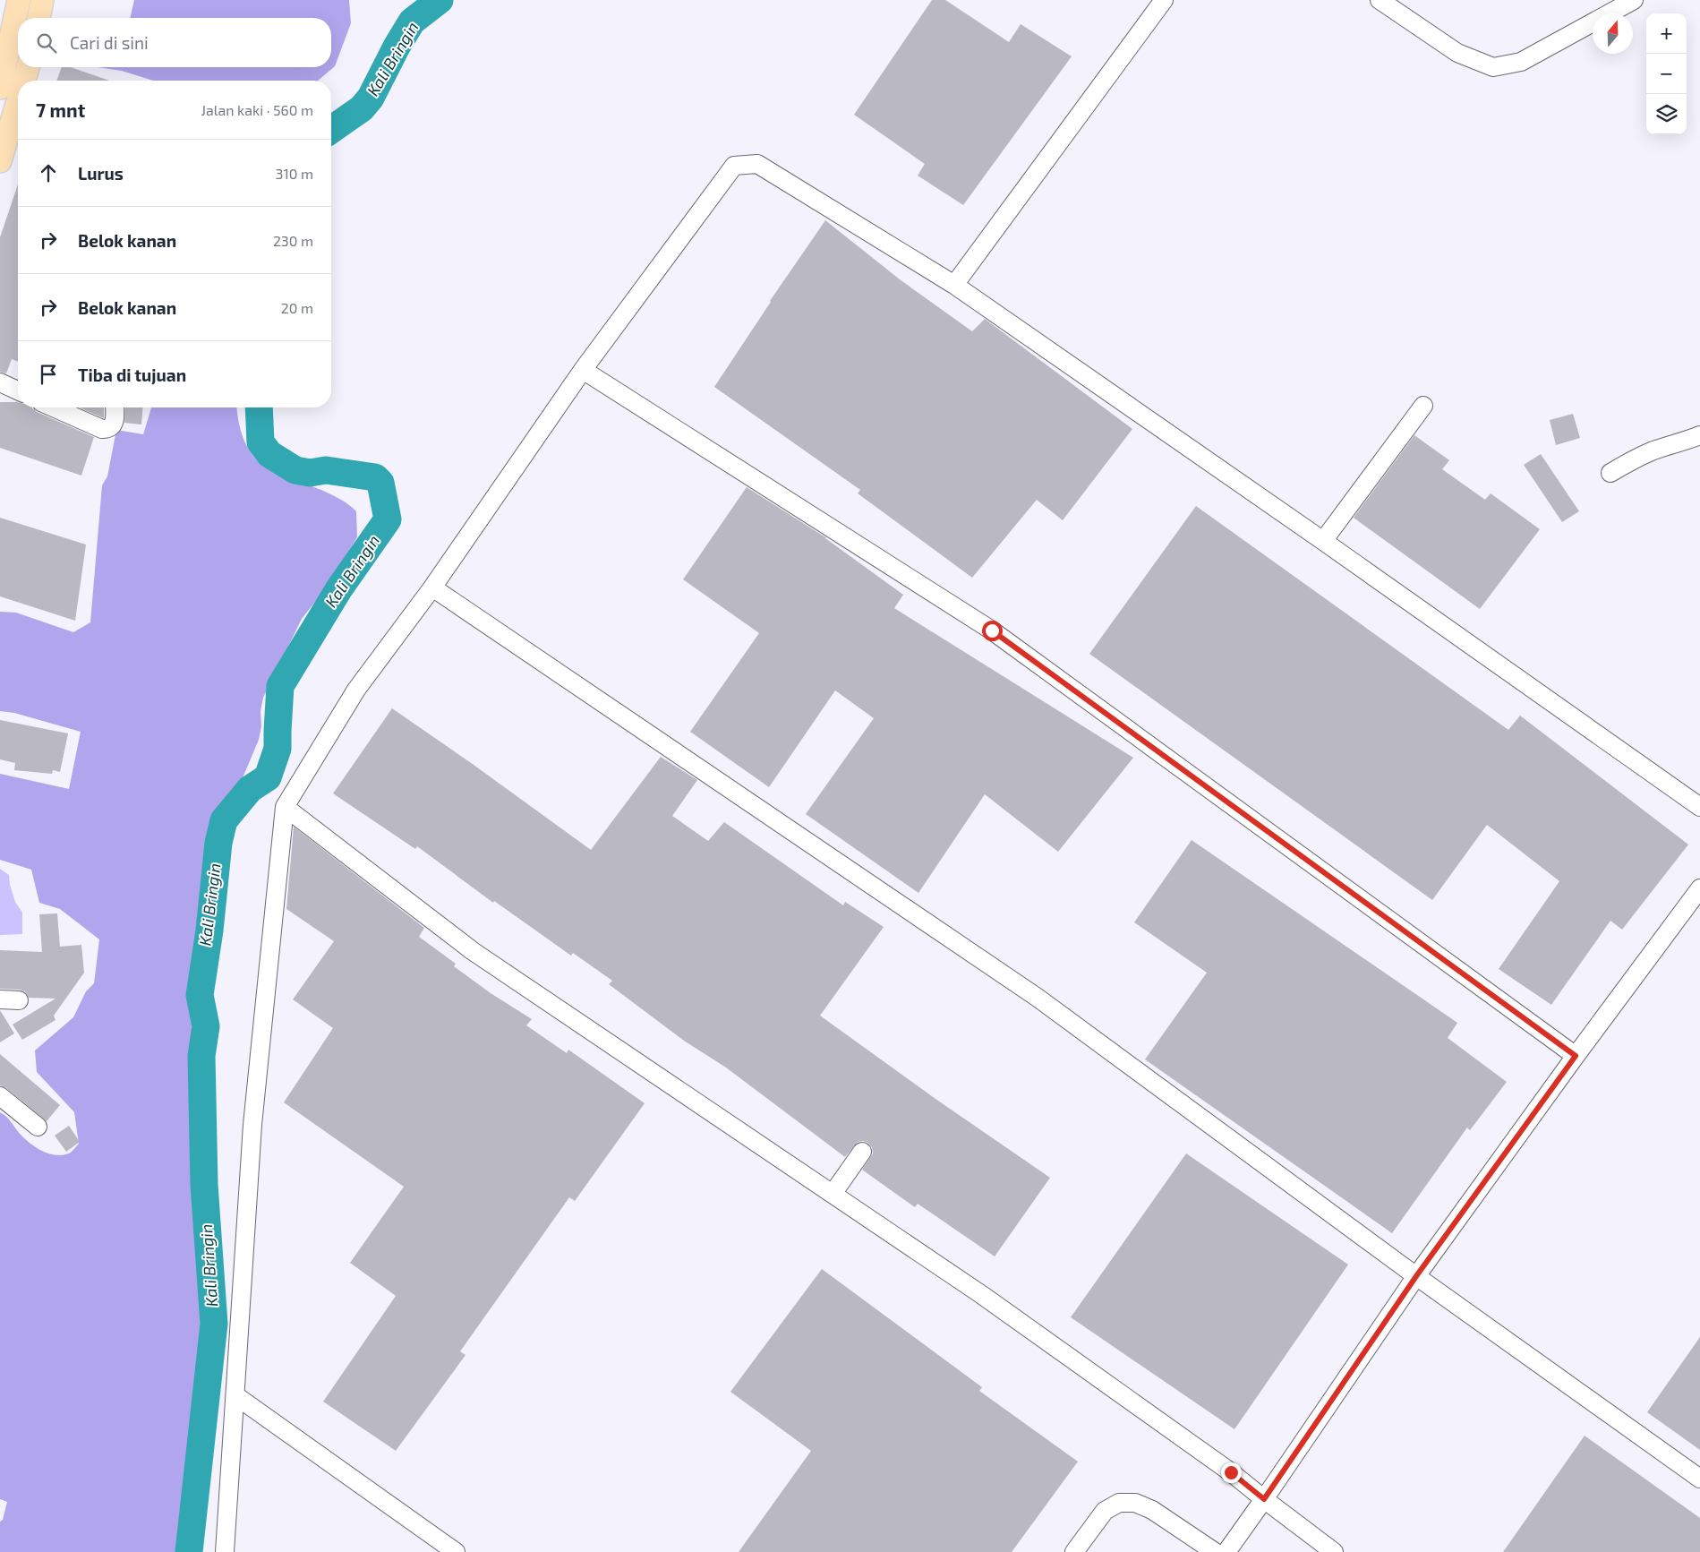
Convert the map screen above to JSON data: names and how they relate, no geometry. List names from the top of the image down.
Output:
{
  "water": ["Kali Bringin"],
  "north": "top",
  "page": {
    "map_buttons": ["+", "−"],
    "search": "Cari di sini",
    "heading": ["7 mnt", "Jalan kaki · 560 m"],
    "list": [
      ["Lurus", "310 m"],
      ["Belok kanan", "230 m"],
      ["Belok kanan", "20 m"],
      "Tiba di tujuan"
    ]
  }
}
